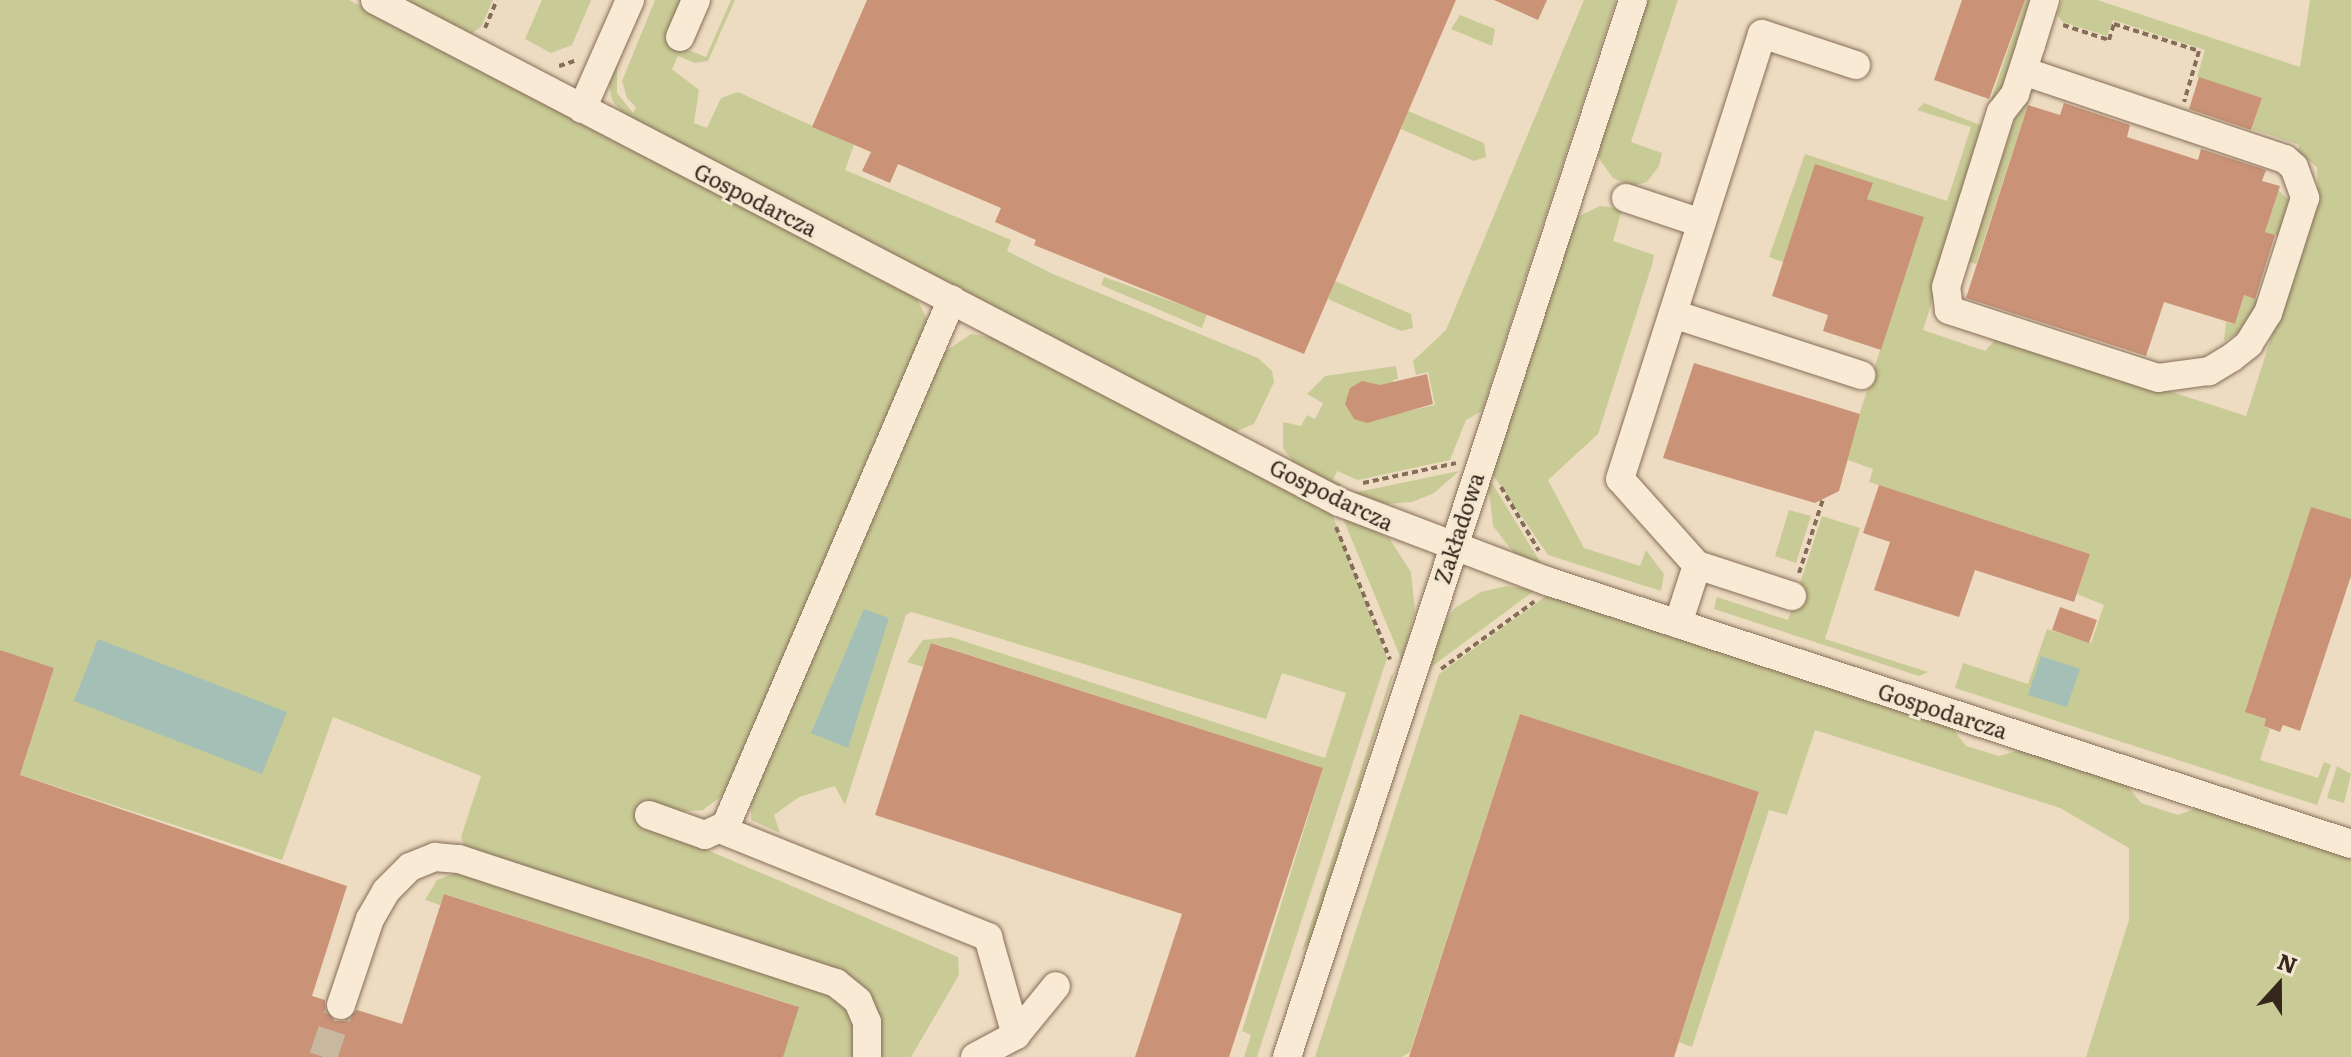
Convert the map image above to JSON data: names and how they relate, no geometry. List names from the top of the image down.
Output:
{
  "streets": {
    "street": ["Gospodarcza", "Zakładowa"]
  },
  "crossings": [
    ["Gospodarcza", "Zakładowa"]
  ],
  "north": "top"
}
